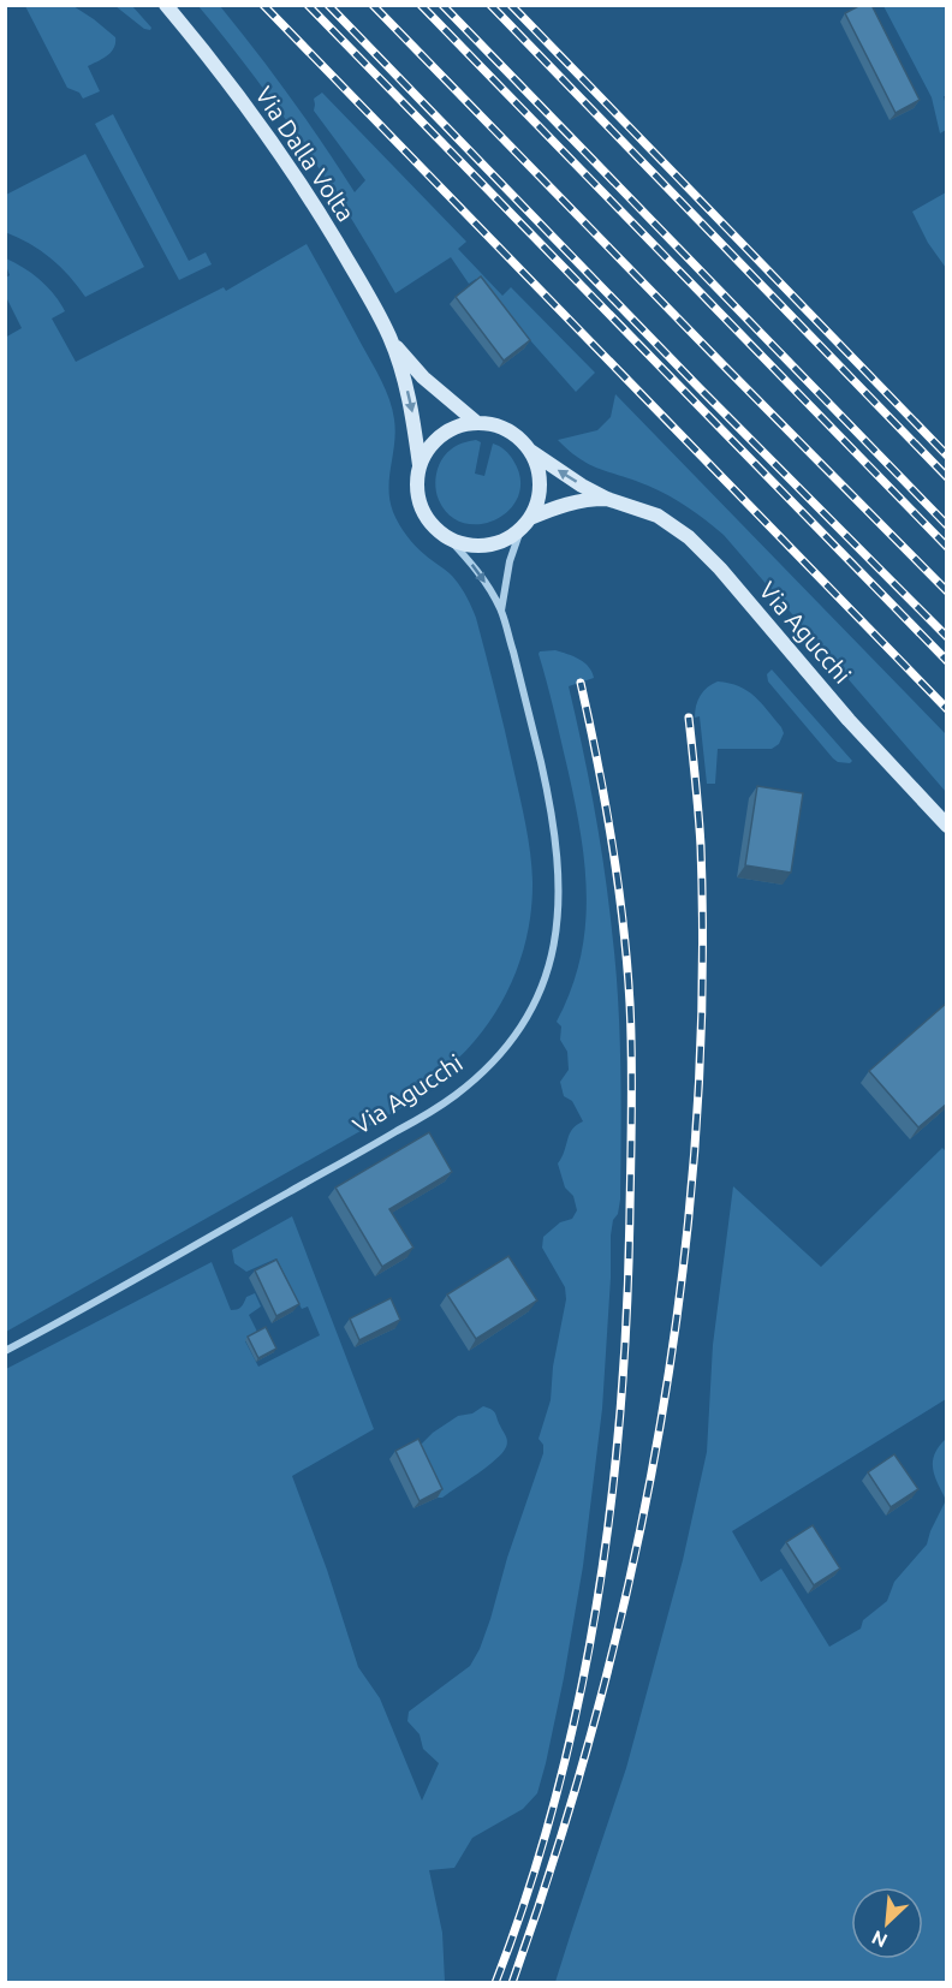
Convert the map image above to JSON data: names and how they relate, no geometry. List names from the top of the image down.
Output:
{
  "streets": {
    "street": ["Via Dalla Volta", "Via Agucchi"]
  },
  "crossings": [
    ["Via Dalla Volta", "Via Agucchi"]
  ],
  "north": "bottom left"
}
